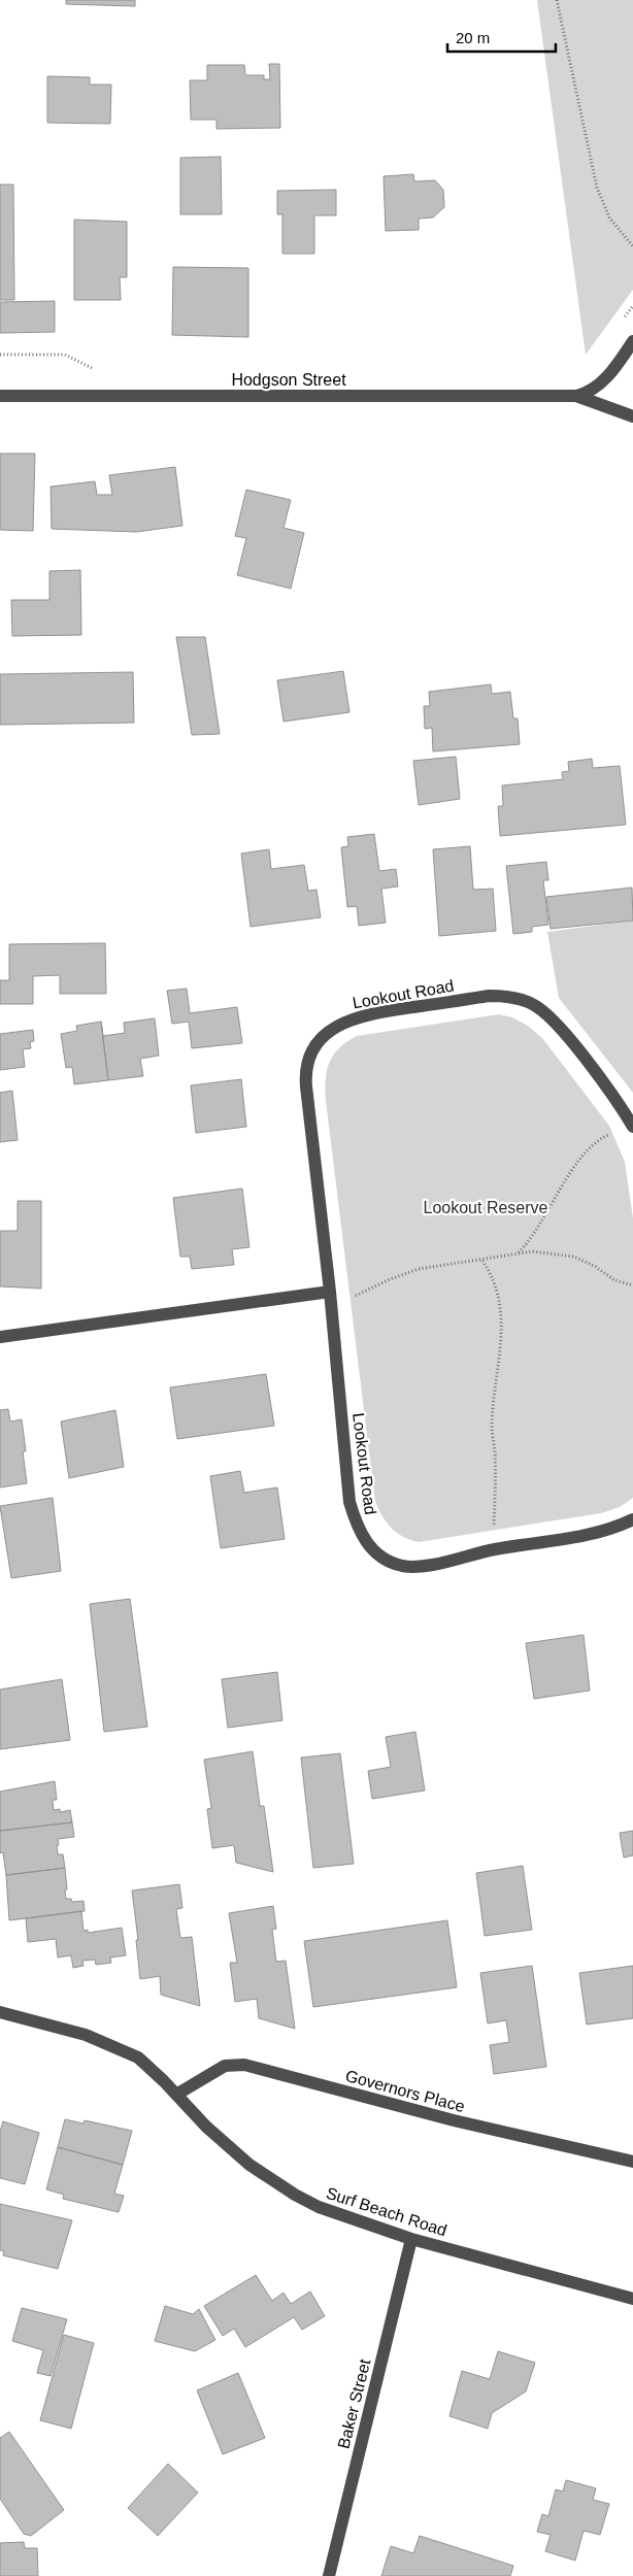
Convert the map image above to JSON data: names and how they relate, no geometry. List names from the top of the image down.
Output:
{
  "streets": {
    "street": [
      "Hodgson Street",
      "Lookout Road",
      "Governors Place",
      "Surf Beach Road",
      "Baker Street"
    ]
  },
  "crossings": [
    ["Governors Place", "Surf Beach Road"],
    ["Surf Beach Road", "Baker Street"]
  ],
  "parks": ["Lookout Reserve"],
  "scale_bar": "20 m"
}
